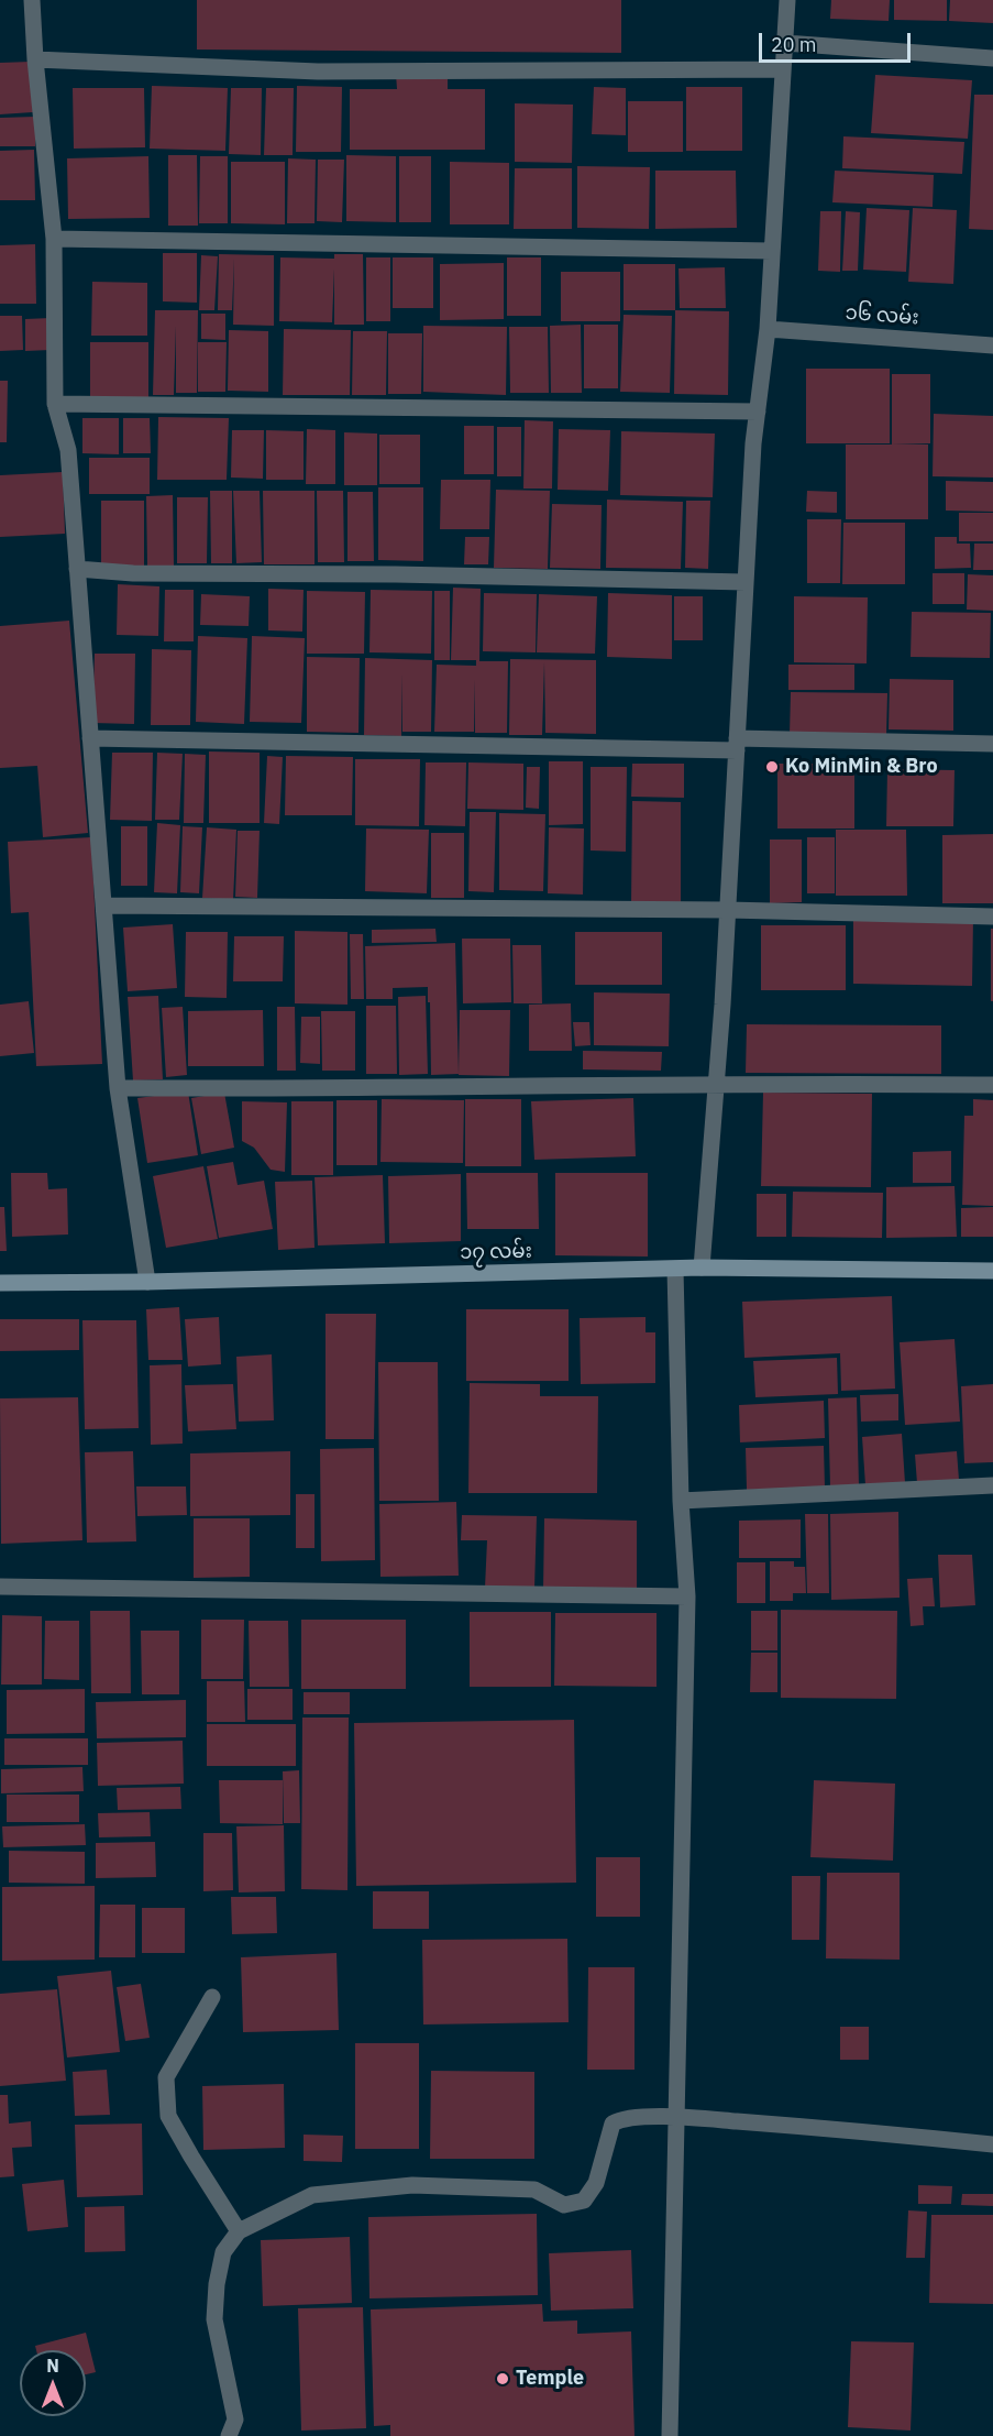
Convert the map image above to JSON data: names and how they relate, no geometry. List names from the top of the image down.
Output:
{
  "streets": {
    "street": ["၁၆ လမ်း", "၁၇ လမ်း"]
  },
  "places": ["Ko MinMin & Bro", "Temple"],
  "scale_bar": "20 m",
  "north": "top"
}
